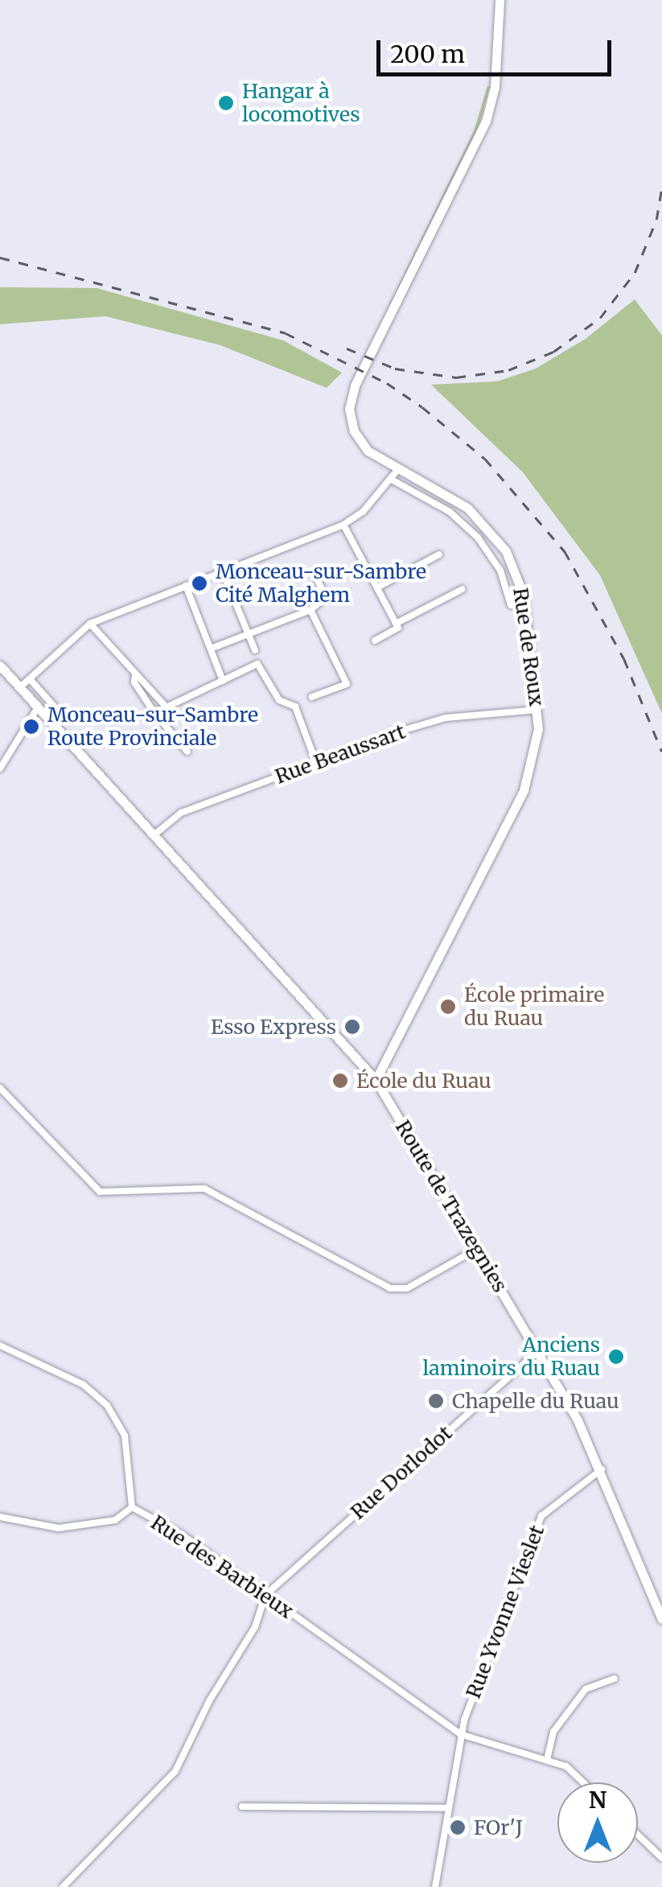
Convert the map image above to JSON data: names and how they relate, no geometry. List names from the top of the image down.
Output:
{
  "streets": {
    "main road": ["Rue de Roux", "Route de Trazegnies"],
    "street": [
      "Rue Beaussart",
      "Rue Dorlodot",
      "Rue des Barbieux",
      "Rue Yvonne Vieslet"
    ]
  },
  "crossings": [
    ["Rue de Roux", "Rue Beaussart"],
    ["Rue de Roux", "Route de Trazegnies"],
    ["Rue Beaussart", "Route de Trazegnies"],
    ["Route de Trazegnies", "Rue Dorlodot"],
    ["Route de Trazegnies", "Rue Yvonne Vieslet"],
    ["Rue Dorlodot", "Rue des Barbieux"],
    ["Rue des Barbieux", "Rue Yvonne Vieslet"]
  ],
  "places": [
    "Hangar à locomotives",
    "Monceau-sur-Sambre Cité Malghem",
    "Monceau-sur-Sambre Route Provinciale",
    "École primaire du Ruau",
    "Esso Express",
    "École du Ruau",
    "Anciens laminoirs du Ruau",
    "Chapelle du Ruau",
    "FOr'J"
  ],
  "scale_bar": "200 m",
  "north": "top"
}
